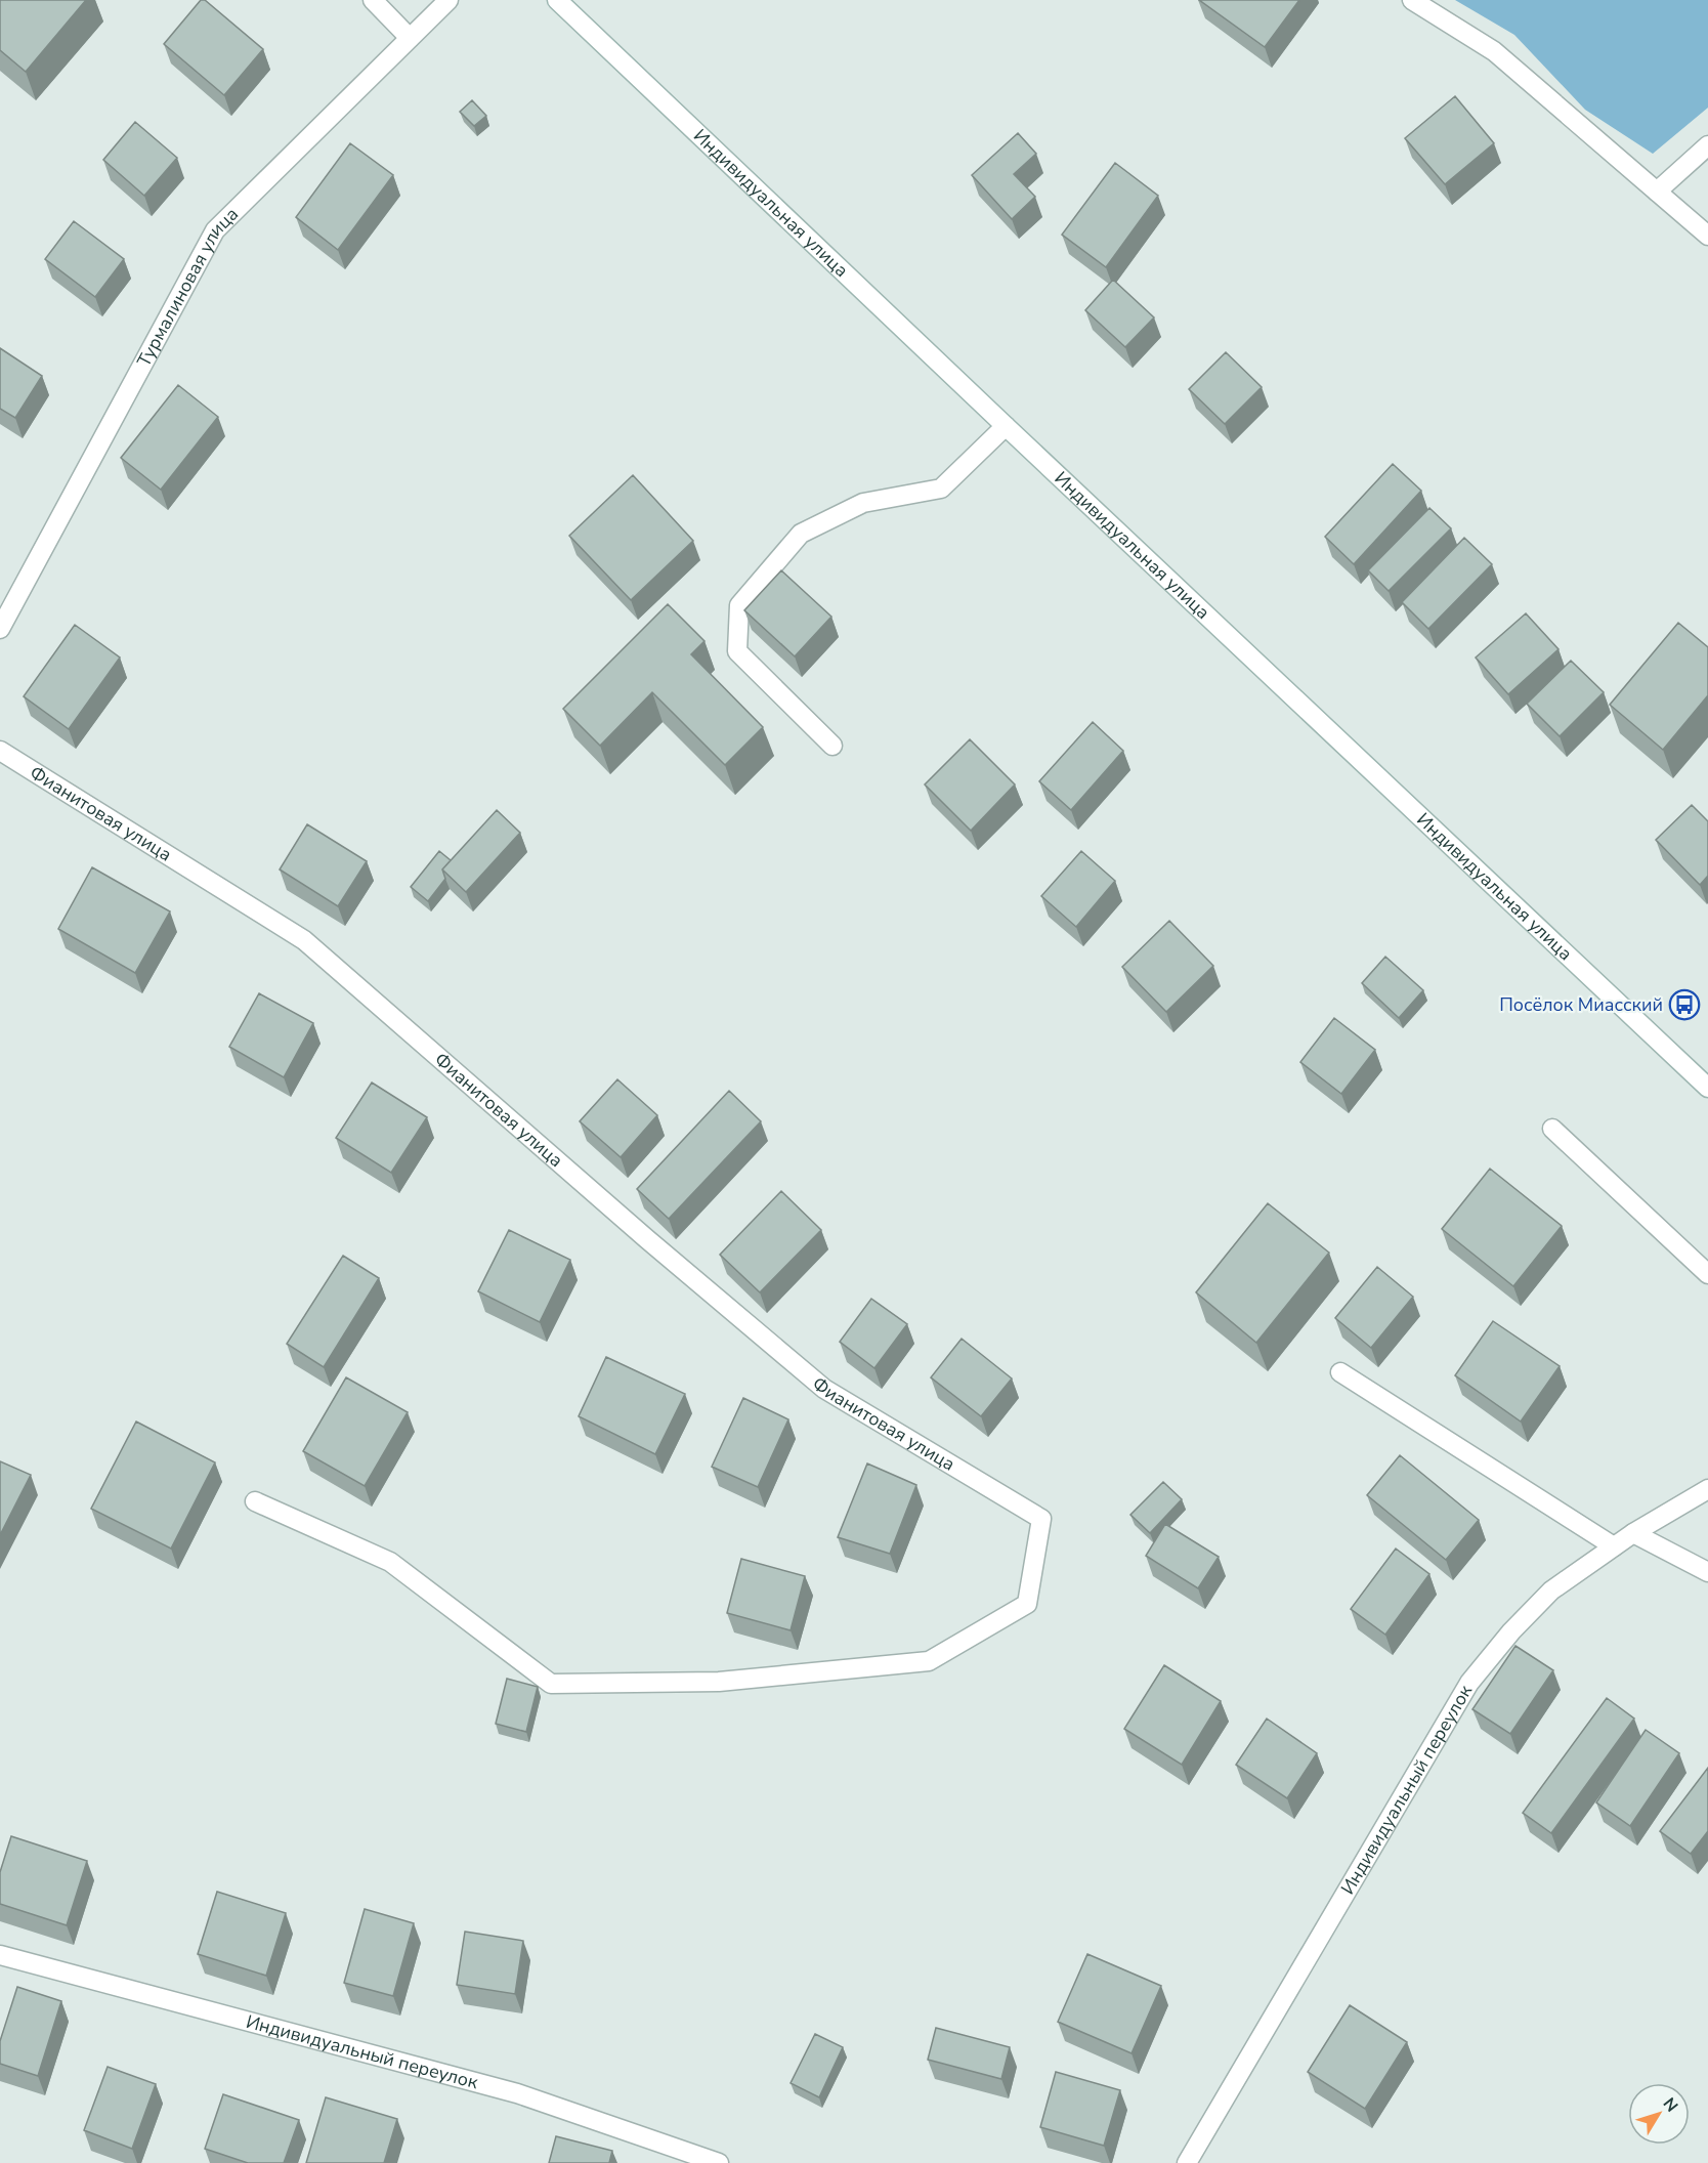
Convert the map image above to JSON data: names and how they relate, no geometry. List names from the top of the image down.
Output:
{
  "streets": {
    "street": [
      "Индивидуальная улица",
      "Турмалиновая улица",
      "Фианитовая улица",
      "Индивидуальный переулок"
    ]
  },
  "places": {
    "bus stop": ["Посёлок Миасский"]
  },
  "north": "top right"
}
